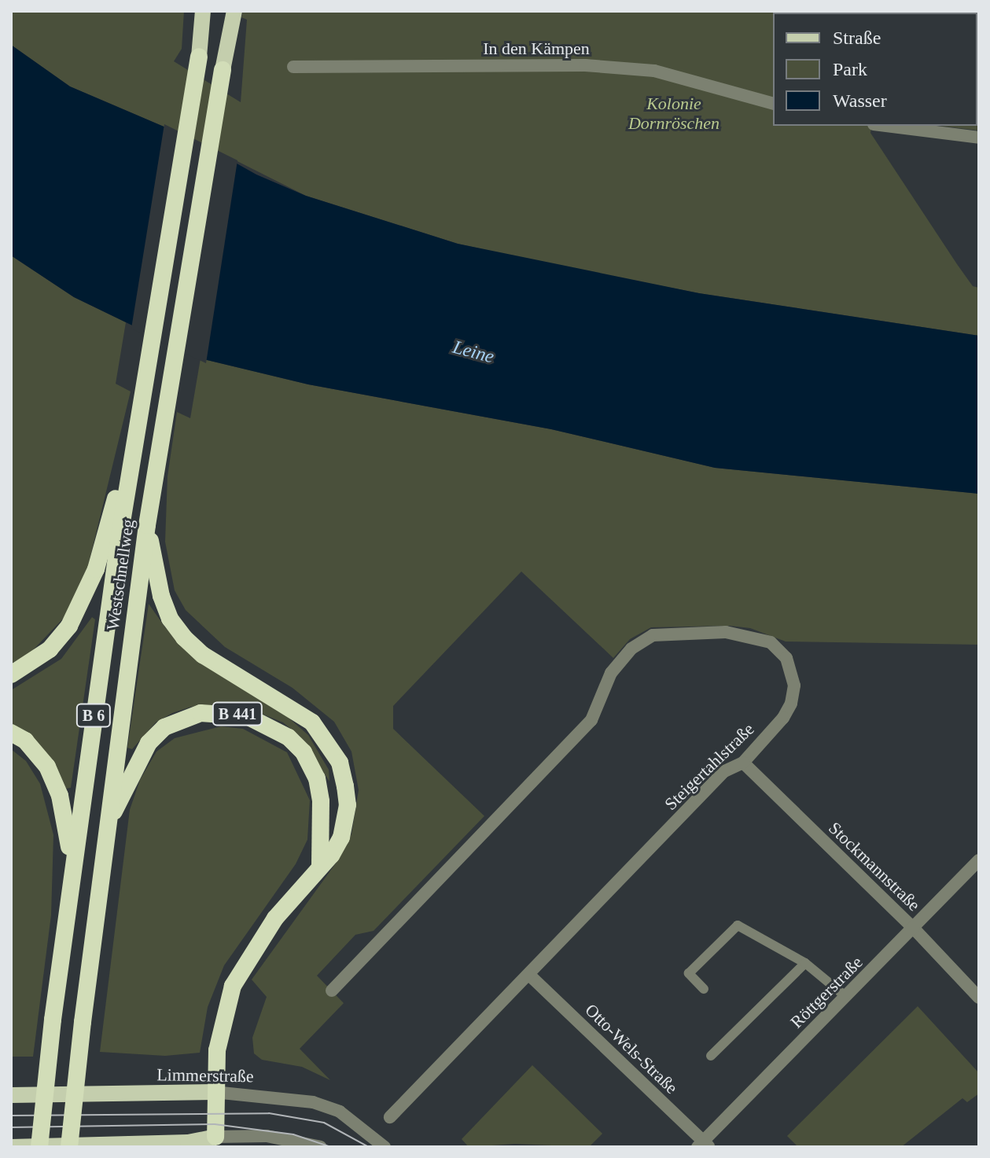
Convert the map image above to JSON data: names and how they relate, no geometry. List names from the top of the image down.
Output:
{
  "streets": {
    "highway": ["Westschnellweg", "B 441", "B 6"],
    "main road": ["Limmerstraße"],
    "street": [
      "In den Kämpen",
      "Steigertahlstraße",
      "Stockmannstraße",
      "Röttgerstraße",
      "Otto-Wels-Straße"
    ]
  },
  "crossings": [
    ["Westschnellweg", "B 441"],
    ["Steigertahlstraße", "Stockmannstraße"],
    ["Steigertahlstraße", "Otto-Wels-Straße"],
    ["Stockmannstraße", "Röttgerstraße"],
    ["Röttgerstraße", "Otto-Wels-Straße"]
  ],
  "water": ["Leine"],
  "parks": ["Kolonie Dornröschen"],
  "legend": ["Straße", "Park", "Wasser"]
}
